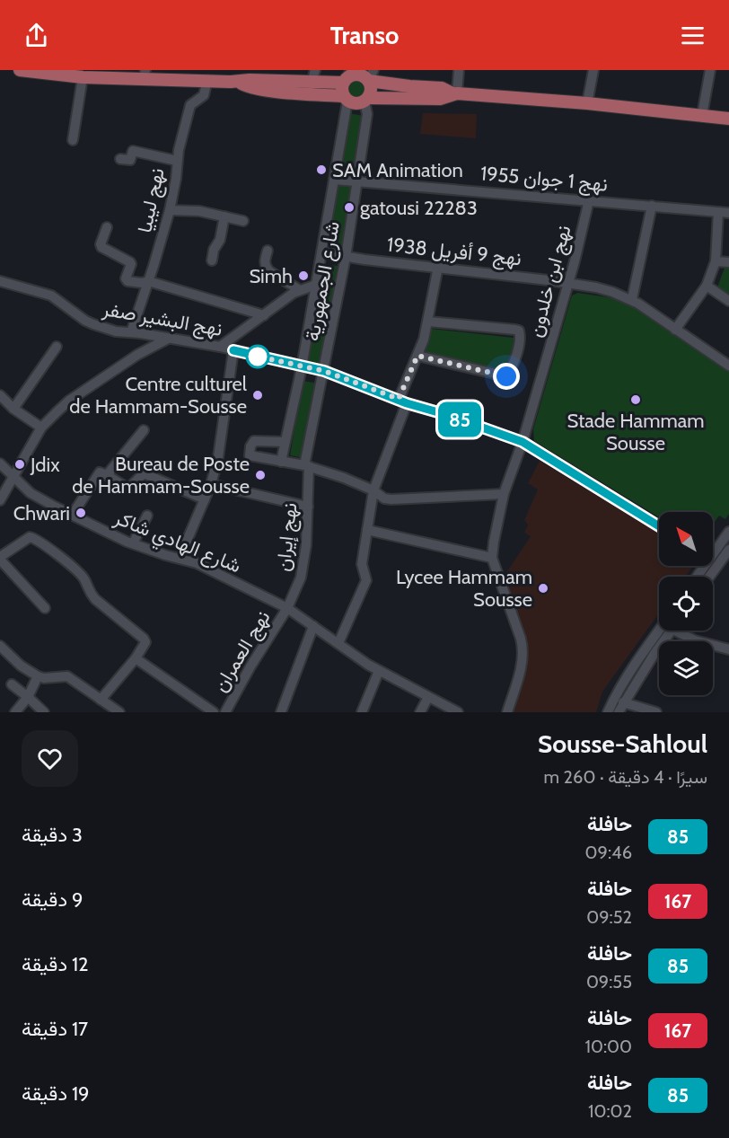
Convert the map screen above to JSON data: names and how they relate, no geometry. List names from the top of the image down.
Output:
{
  "streets": {
    "street": [
      "نهج 1 جوان 1955",
      "نهج ليبيا",
      "نهج 9 أفريل 1938",
      "شارع الجمهورية",
      "نهج ابن خلدون",
      "نهج البشير صفر",
      "نهج إيران",
      "شارع الهادي شاكر",
      "نهج العمران"
    ]
  },
  "crossings": [
    ["نهج 1 جوان 1955", "شارع الجمهورية"],
    ["نهج 1 جوان 1955", "نهج ابن خلدون"],
    ["نهج ليبيا", "نهج البشير صفر"],
    ["نهج 9 أفريل 1938", "شارع الجمهورية"],
    ["نهج 9 أفريل 1938", "نهج ابن خلدون"],
    ["شارع الجمهورية", "نهج البشير صفر"],
    ["شارع الجمهورية", "نهج إيران"],
    ["نهج ابن خلدون", "نهج البشير صفر"],
    ["نهج إيران", "شارع الهادي شاكر"],
    ["نهج إيران", "نهج العمران"],
    ["شارع الهادي شاكر", "نهج العمران"]
  ],
  "places": [
    "SAM Animation",
    "gatousi 22283",
    "Simh",
    "Centre culturel de Hammam-Sousse",
    "Stade Hammam Sousse",
    "Jdix",
    "Bureau de Poste de Hammam-Sousse",
    "Chwari",
    "Lycee Hammam Sousse"
  ],
  "lines": ["bus line 85"],
  "north": "top left",
  "page": {
    "header": "Transo",
    "on_map": "85",
    "heading": ["Sousse-Sahloul", "سيرًا · 4 دقيقة · 260 m"],
    "list": [
      {
        "mark": "85",
        "name": "حافلة",
        "note": "09:46",
        "value": "3 دقيقة"
      },
      {
        "mark": "167",
        "name": "حافلة",
        "note": "09:52",
        "value": "9 دقيقة"
      },
      {
        "mark": "85",
        "name": "حافلة",
        "note": "09:55",
        "value": "12 دقيقة"
      },
      {
        "mark": "167",
        "name": "حافلة",
        "note": "10:00",
        "value": "17 دقيقة"
      },
      {
        "mark": "85",
        "name": "حافلة",
        "note": "10:02",
        "value": "19 دقيقة"
      }
    ]
  }
}
